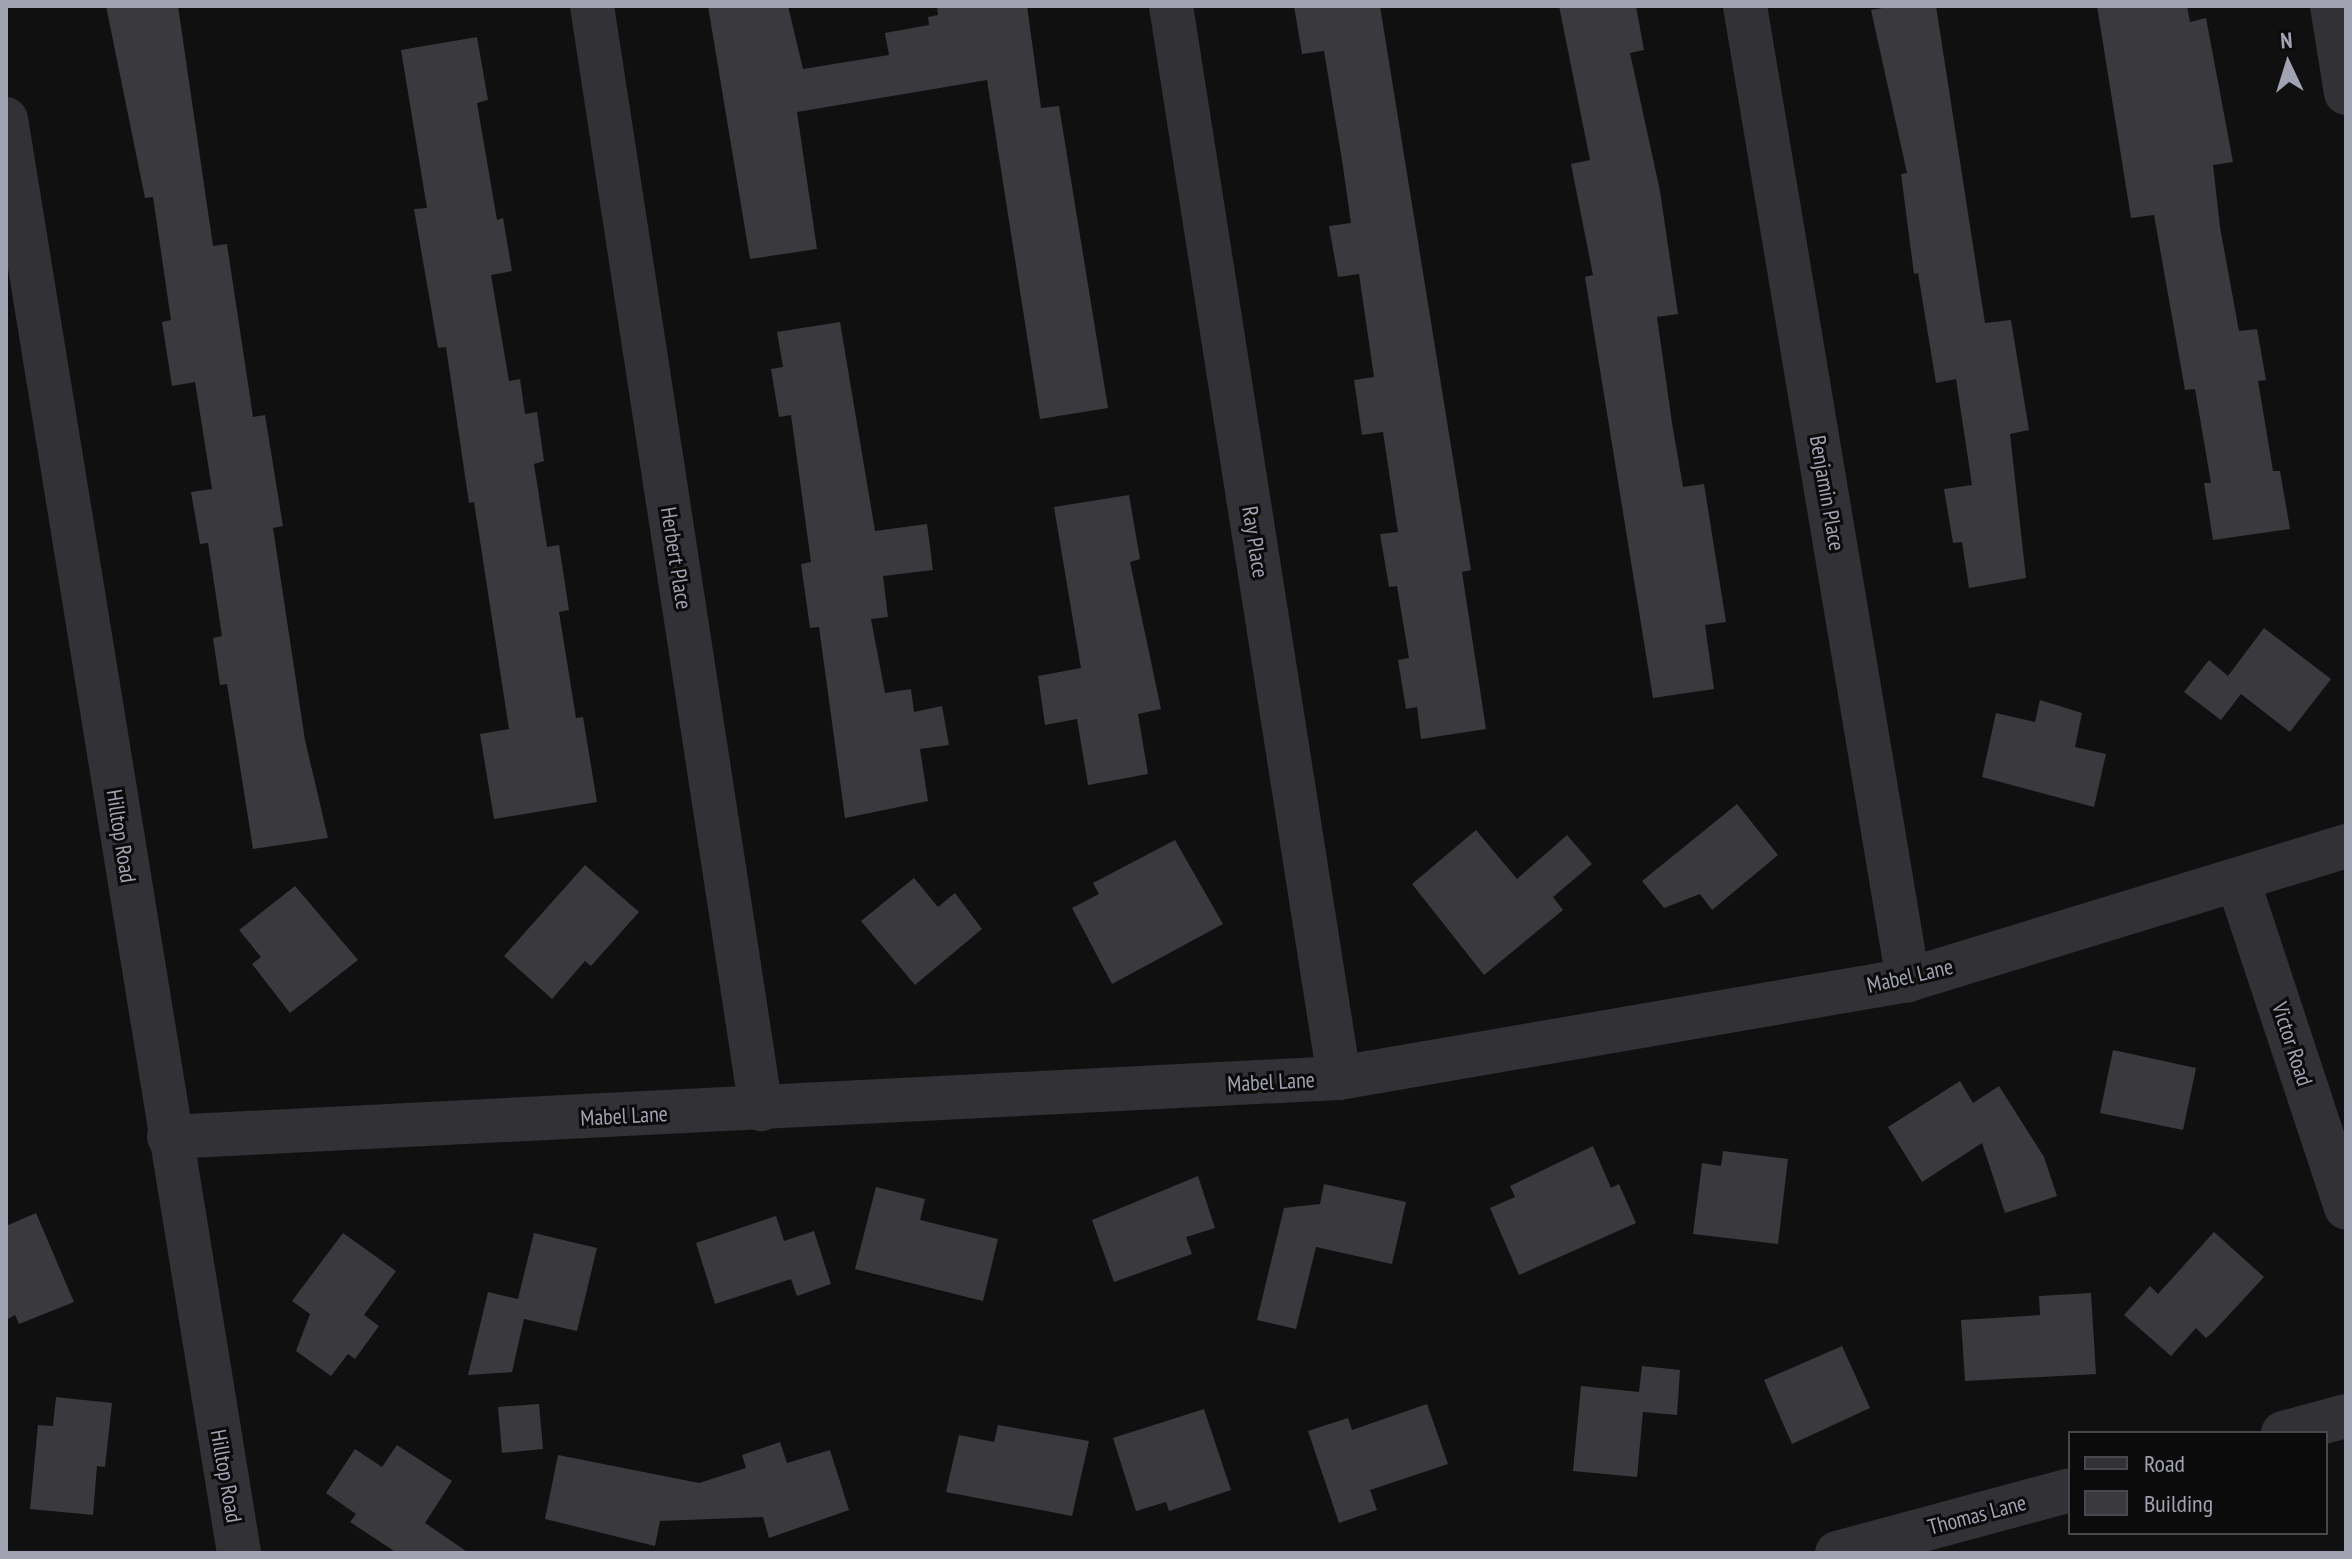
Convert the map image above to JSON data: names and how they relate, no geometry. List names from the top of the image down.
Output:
{
  "streets": {
    "street": [
      "Benjamin Place",
      "Ray Place",
      "Herbert Place",
      "Hilltop Road",
      "Mabel Lane",
      "Victor Road",
      "Thomas Lane"
    ]
  },
  "crossings": [
    ["Benjamin Place", "Mabel Lane"],
    ["Ray Place", "Mabel Lane"],
    ["Herbert Place", "Mabel Lane"],
    ["Hilltop Road", "Mabel Lane"],
    ["Mabel Lane", "Victor Road"]
  ],
  "legend": ["Road", "Building"],
  "north": "top"
}
